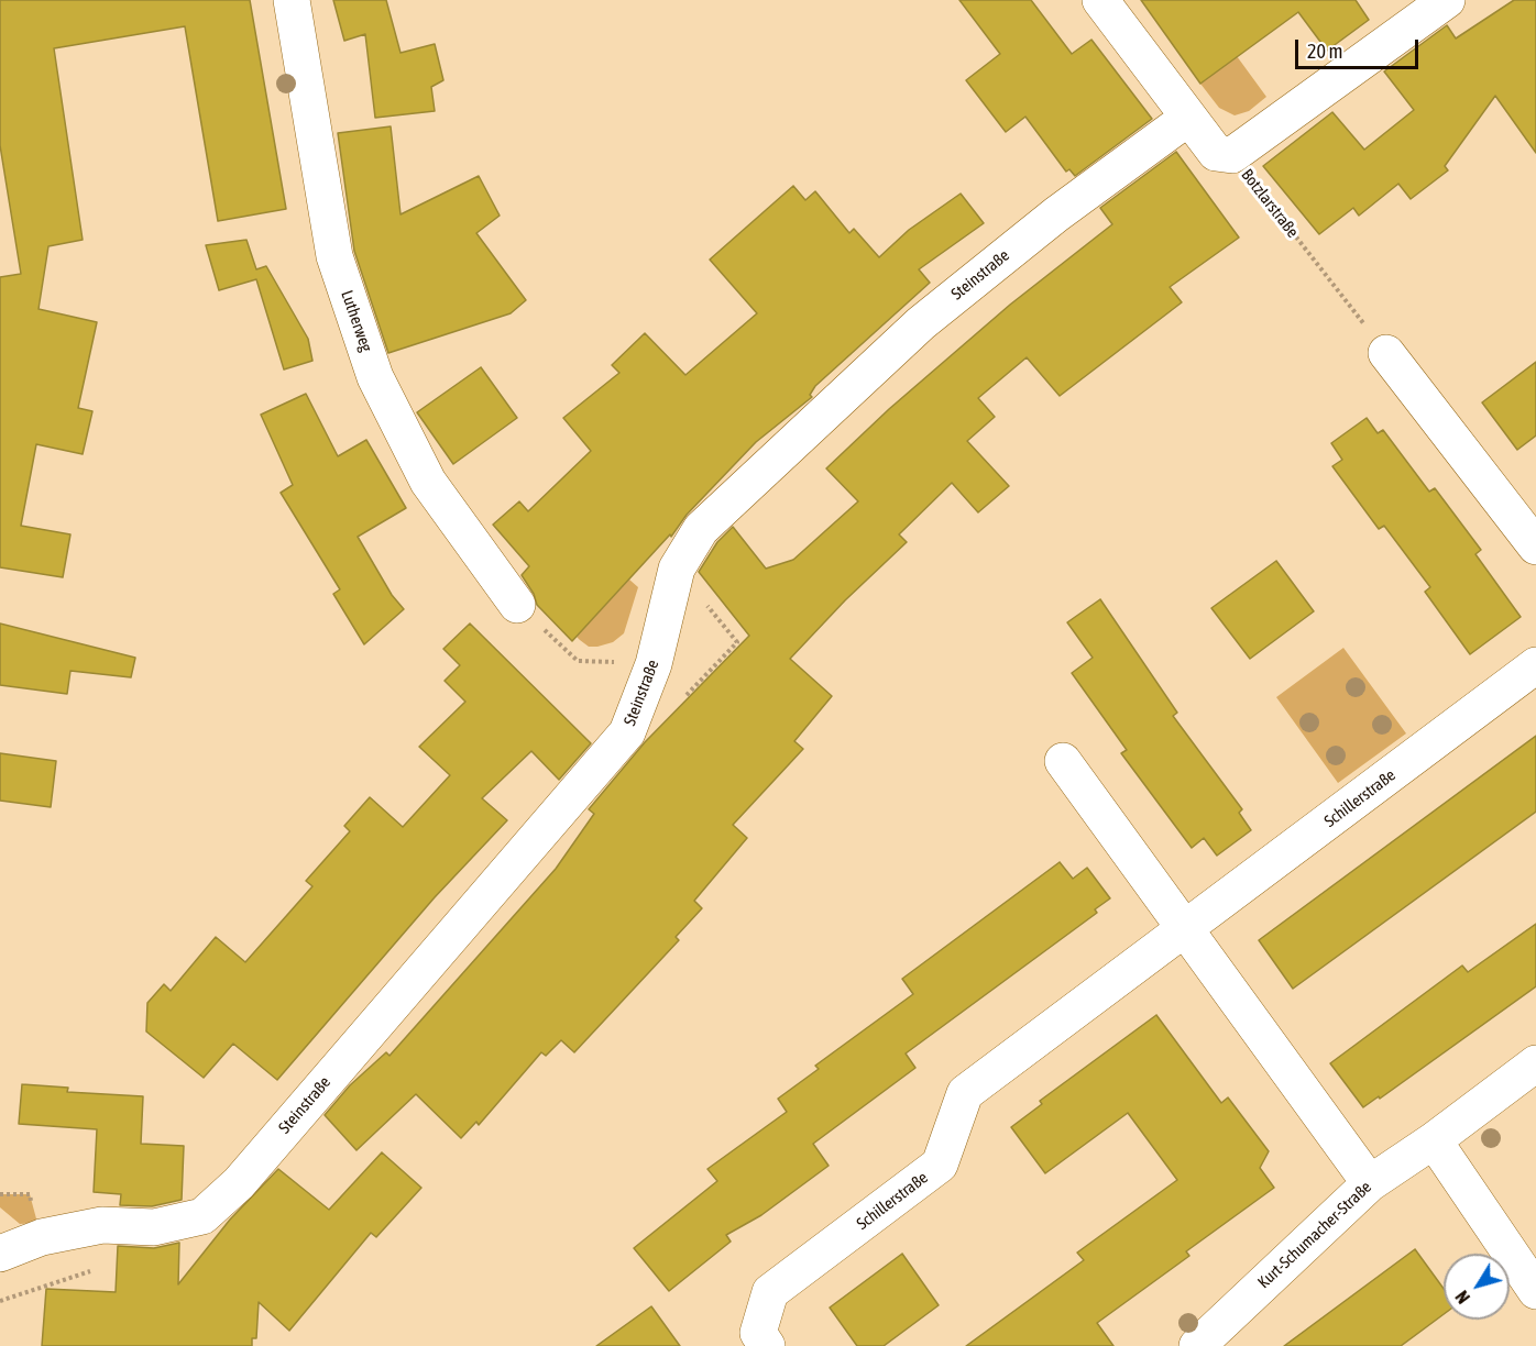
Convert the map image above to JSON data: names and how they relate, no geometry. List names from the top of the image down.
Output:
{
  "streets": {
    "street": [
      "Botzlarstraße",
      "Steinstraße",
      "Lutherweg",
      "Schillerstraße",
      "Kurt-Schumacher-Straße"
    ]
  },
  "crossings": [
    ["Botzlarstraße", "Steinstraße"]
  ],
  "scale_bar": "20 m",
  "north": "bottom left"
}
